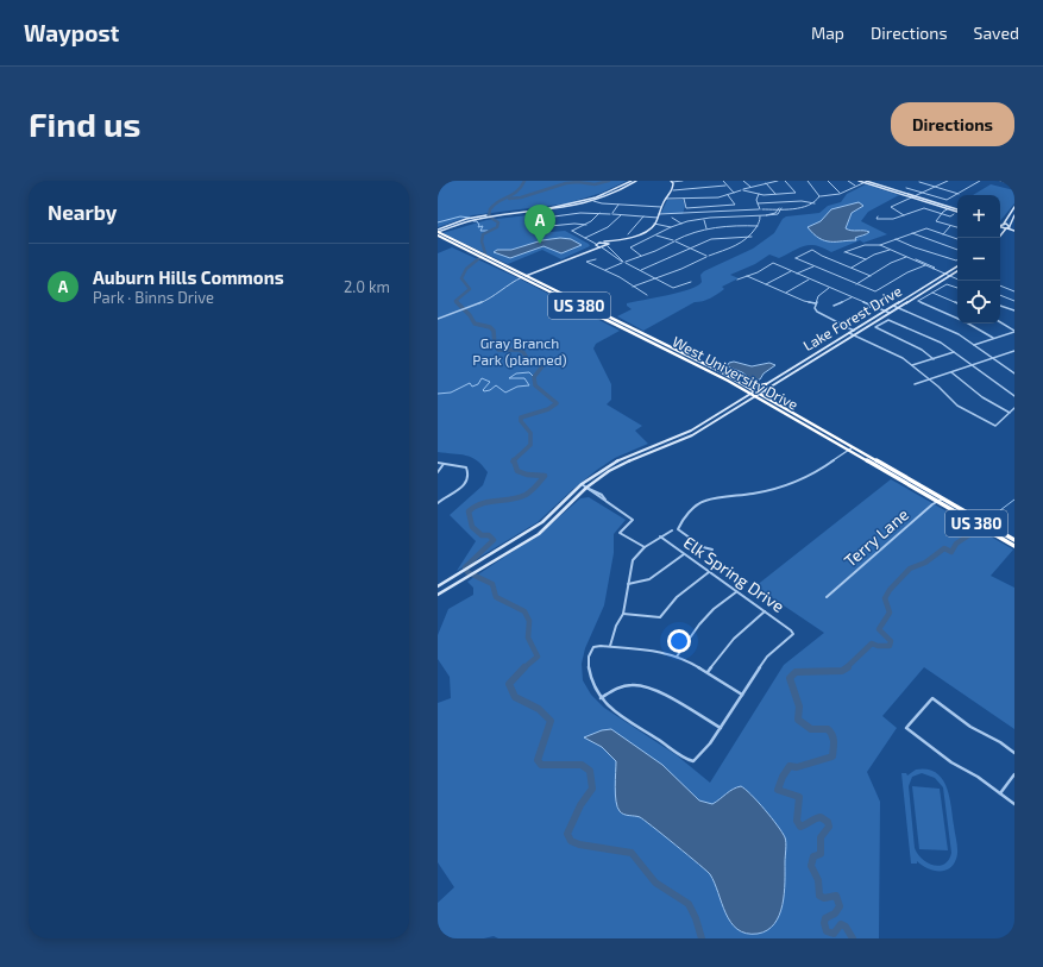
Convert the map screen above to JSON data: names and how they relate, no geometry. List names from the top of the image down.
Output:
{
  "streets": {
    "highway": ["US 380", "West University Drive"],
    "main road": ["Lake Forest Drive"],
    "street": ["Terry Lane", "Elk Spring Drive"]
  },
  "crossings": [
    ["Lake Forest Drive", "West University Drive"],
    ["West University Drive", "Terry Lane"]
  ],
  "parks": ["Gray Branch Park (planned)"],
  "page": {
    "header": "Waypost",
    "nav": ["Map", "Directions", "Saved"],
    "buttons": "Directions",
    "title": "Find us",
    "heading": "Nearby",
    "map_buttons": ["+", "−"],
    "pins": "A",
    "list": [
      {
        "mark": "A",
        "name": "Auburn Hills Commons",
        "note": "Park · Binns Drive",
        "value": "2.0 km"
      }
    ]
  }
}
